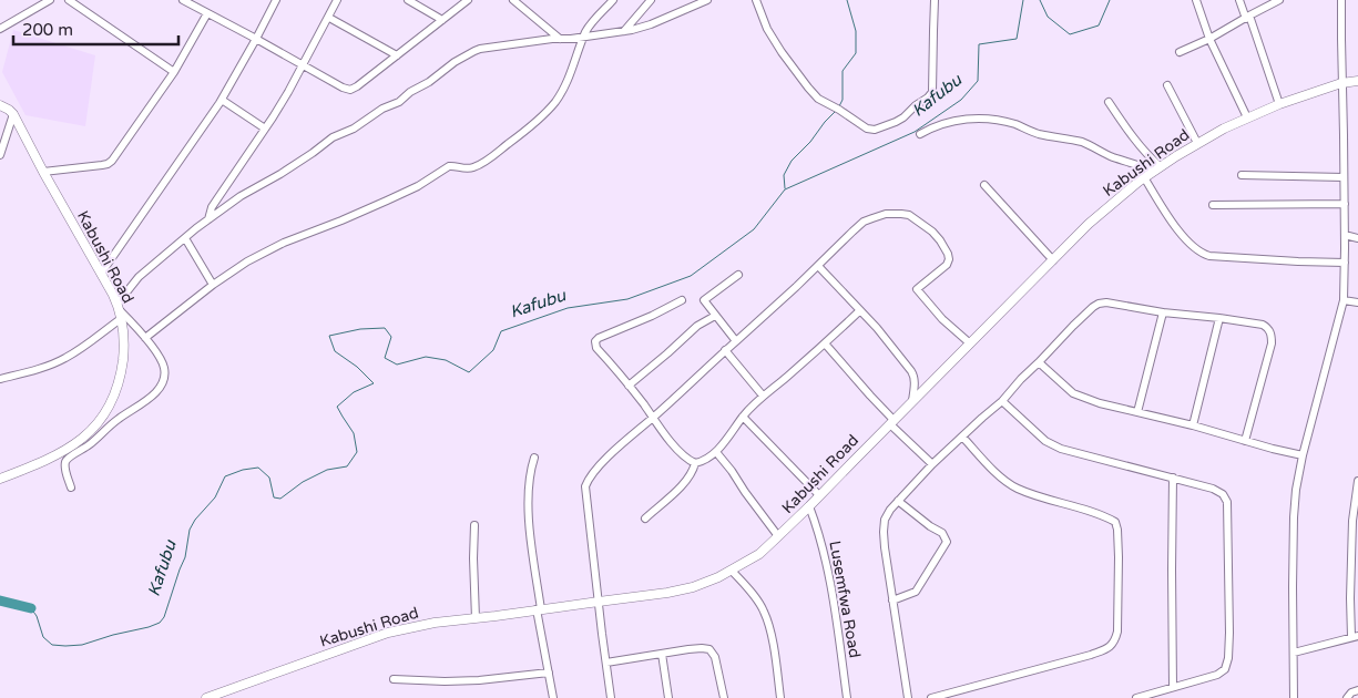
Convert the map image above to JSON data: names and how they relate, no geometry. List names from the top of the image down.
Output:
{
  "streets": {
    "main road": ["Kabushi Road"],
    "street": ["Lusemfwa Road"]
  },
  "crossings": [
    ["Kabushi Road", "Lusemfwa Road"]
  ],
  "water": ["Kafubu"],
  "scale_bar": "200 m"
}
